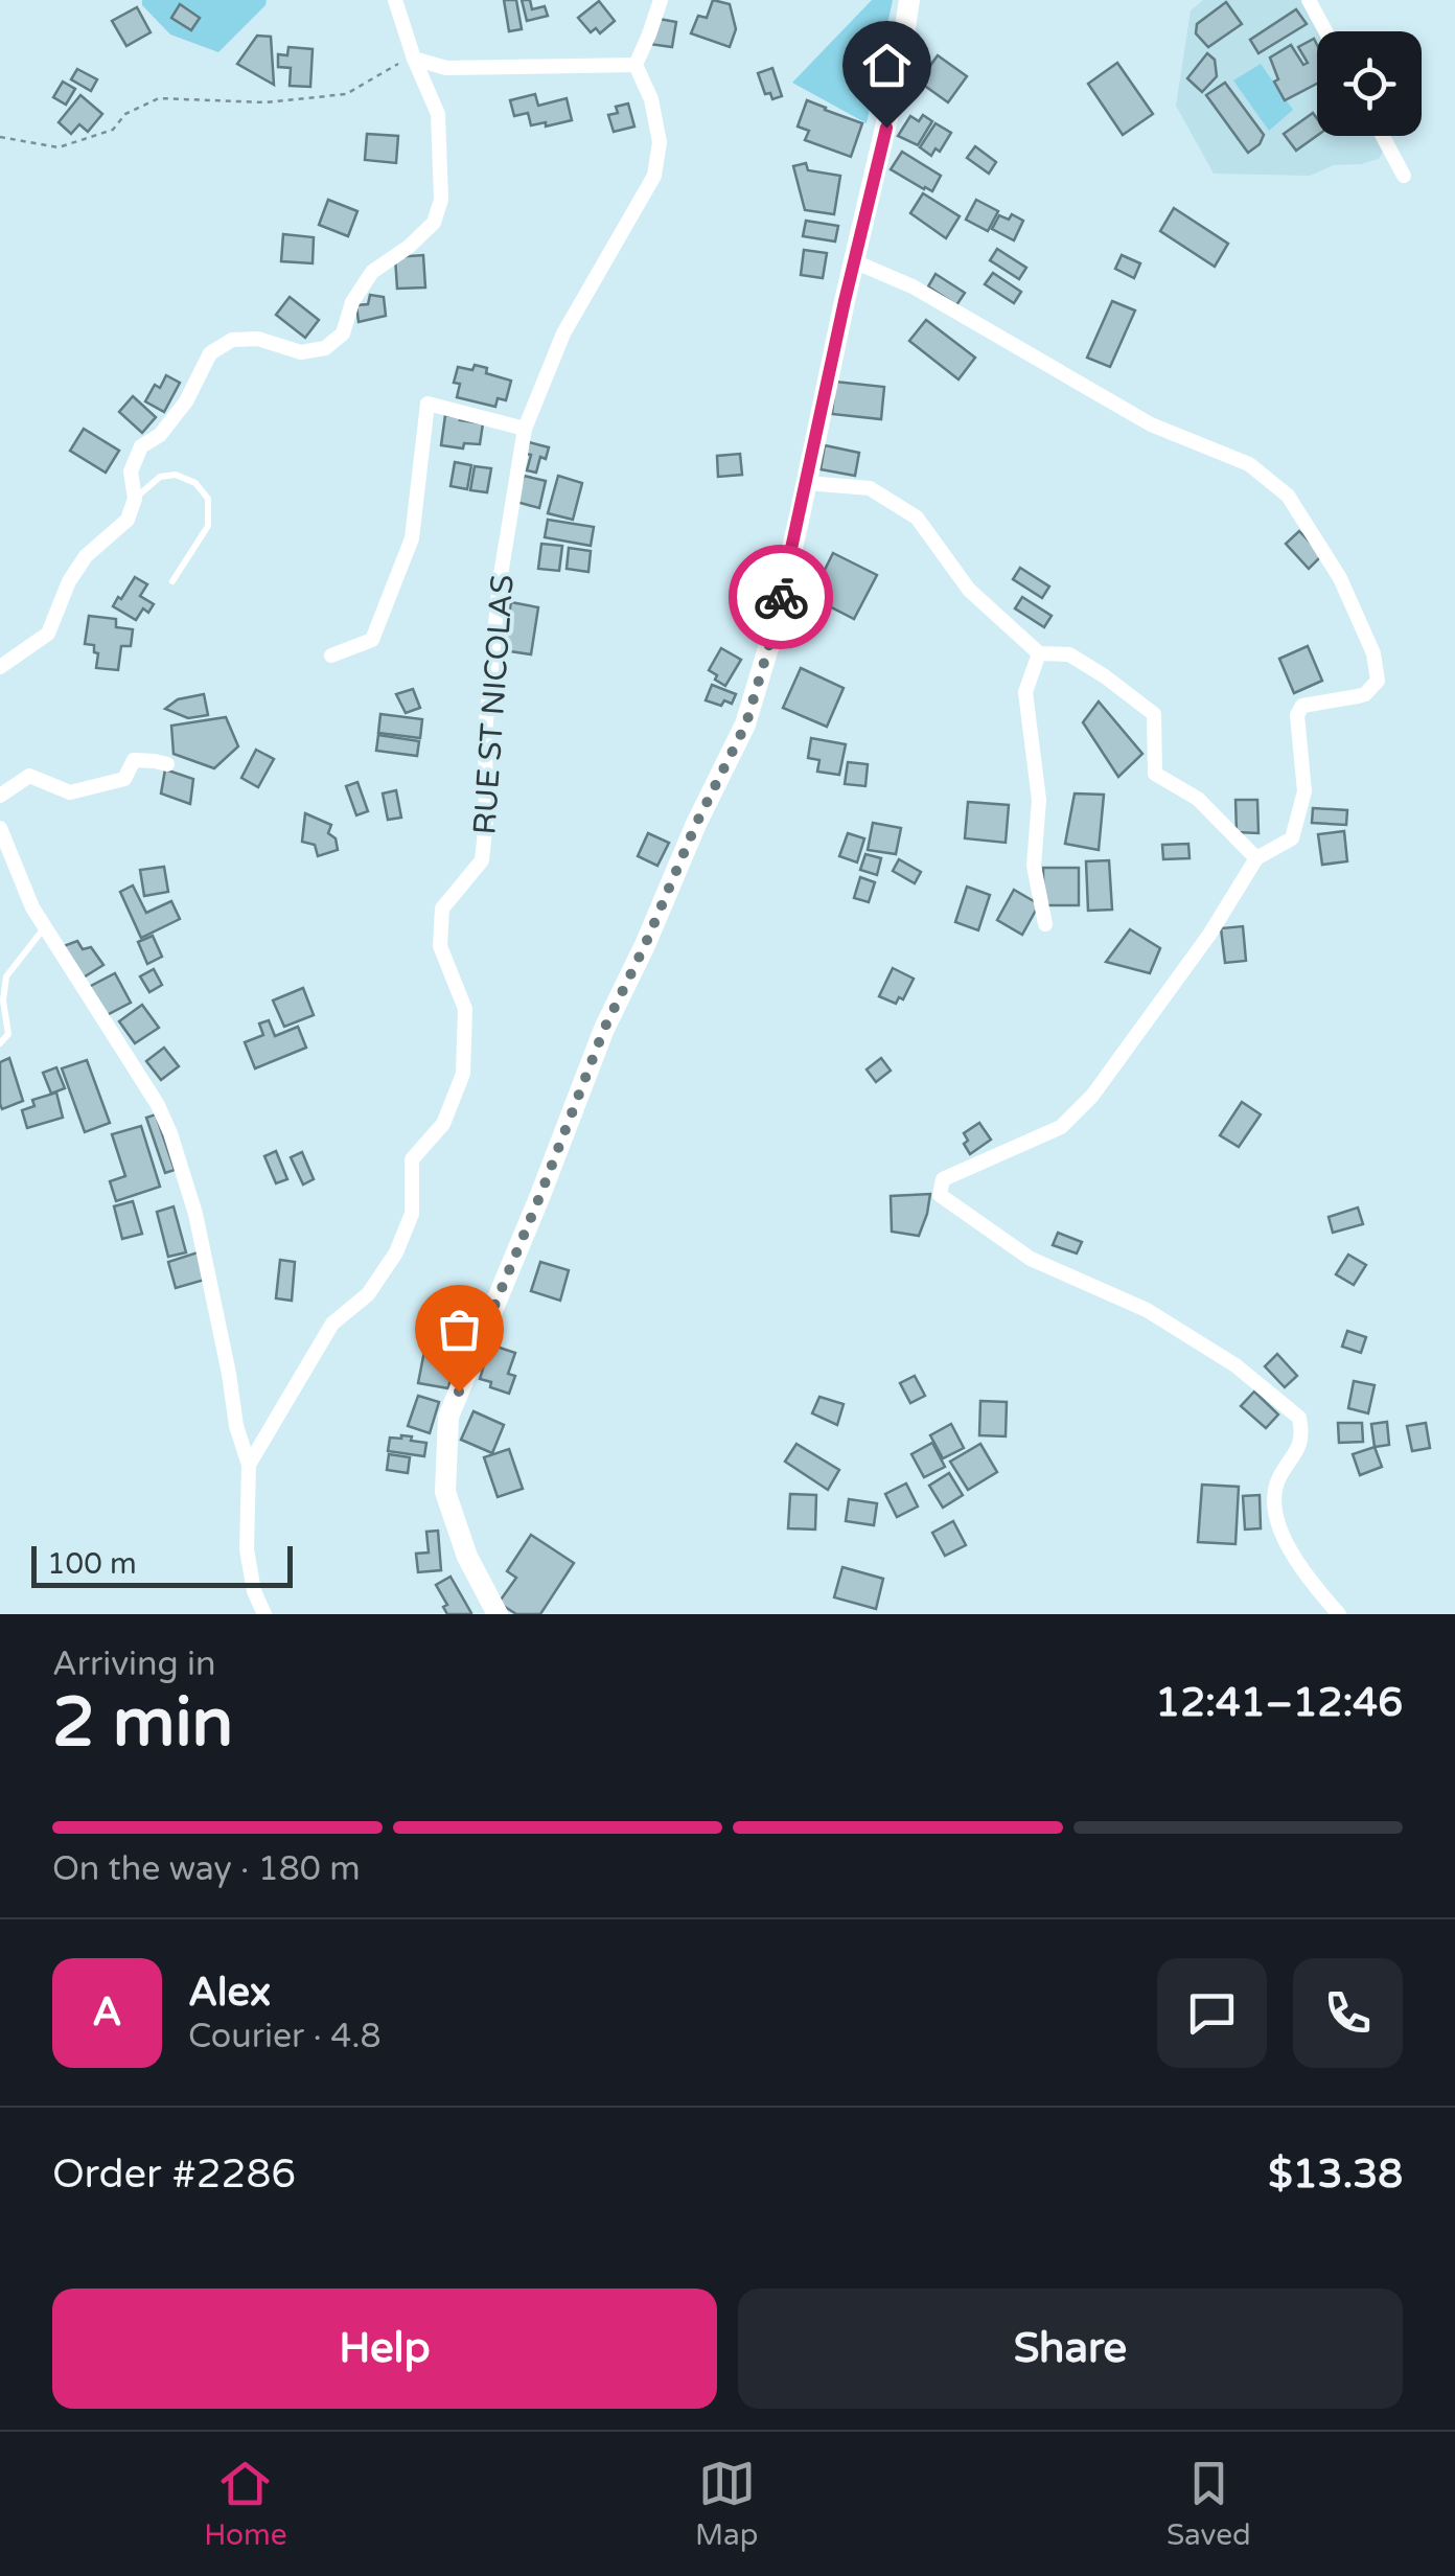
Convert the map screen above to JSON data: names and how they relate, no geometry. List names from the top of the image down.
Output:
{
  "streets": {
    "street": ["RUE ST NICOLAS"]
  },
  "scale_bar": "100 m",
  "page": {
    "scale": "100 m",
    "heading": ["2 min", "Arriving in", "12:41–12:46"],
    "panel": [
      "Alex",
      "Courier · 4.8",
      "Order #2286",
      "$13.38"
    ],
    "bar": "On the way · 180 m",
    "round": "A",
    "buttons": ["Help", "Share"],
    "tabs": ["Home", "Map", "Saved"]
  }
}
